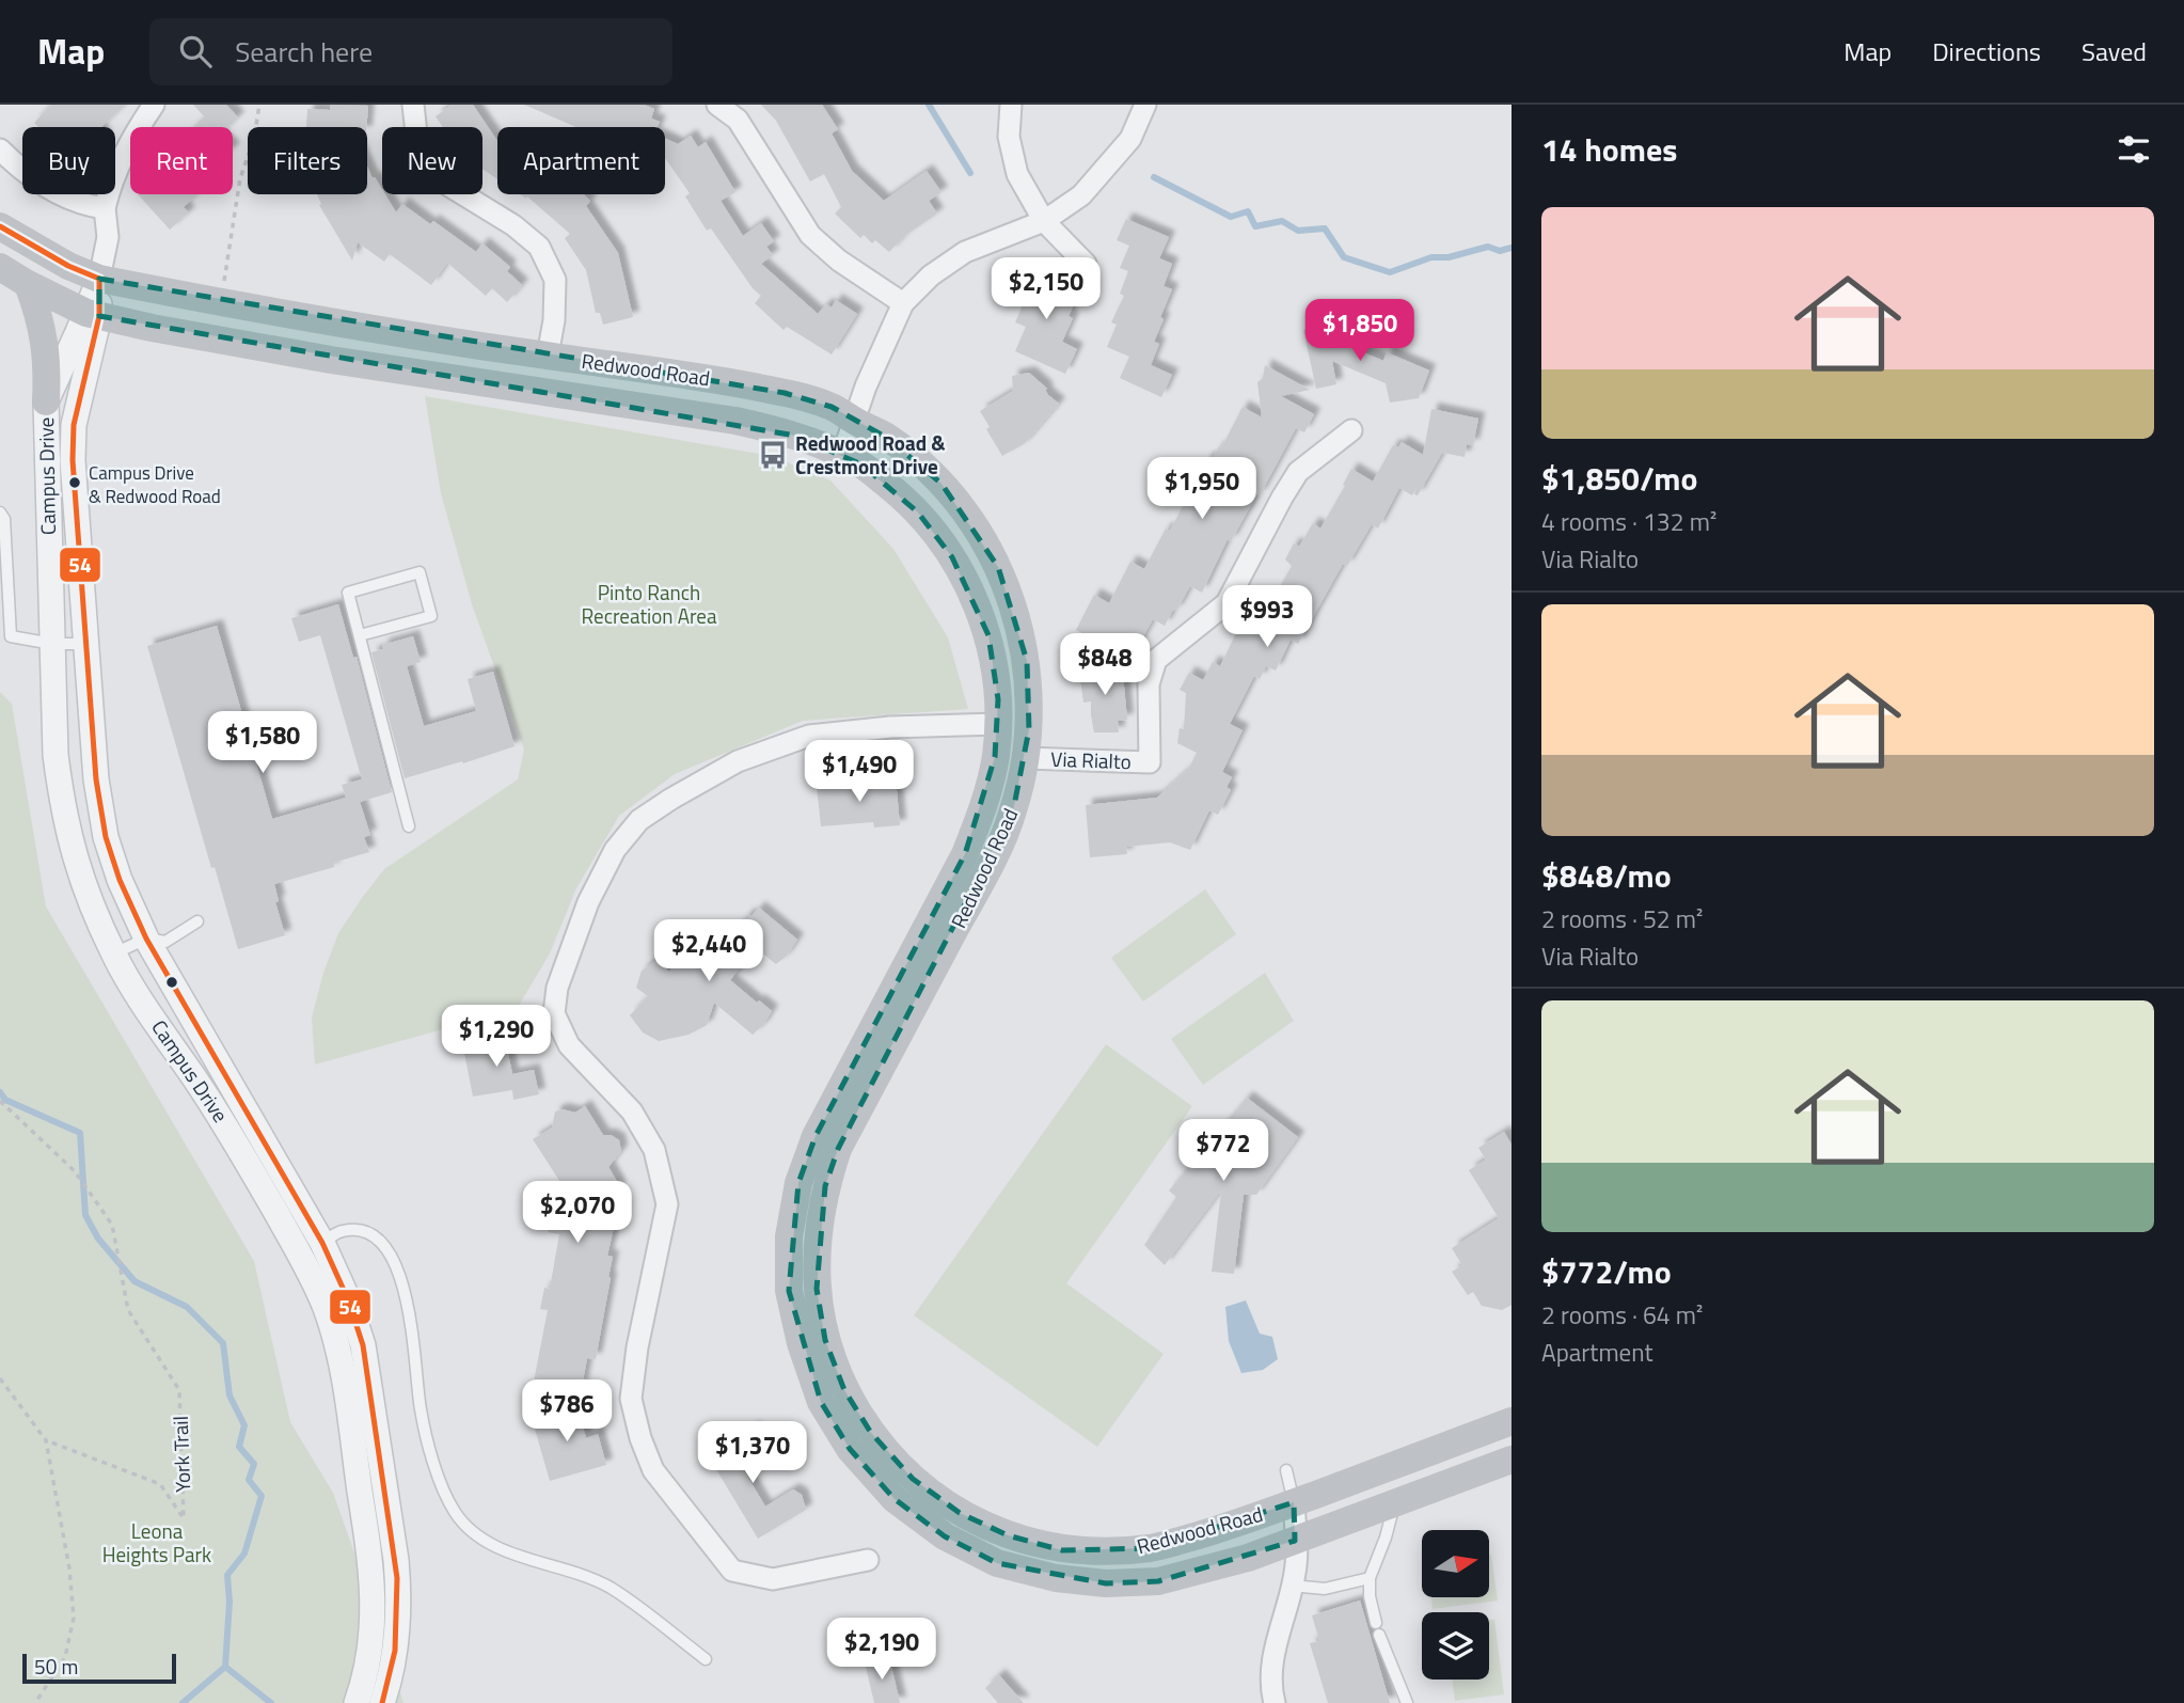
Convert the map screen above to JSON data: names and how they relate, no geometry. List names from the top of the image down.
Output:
{
  "streets": {
    "main road": ["Redwood Road"],
    "street": ["Campus Drive", "Via Rialto"],
    "path": ["York Trail"]
  },
  "crossings": [
    ["Redwood Road", "Campus Drive"],
    ["Redwood Road", "Via Rialto"]
  ],
  "parks": ["Pinto Ranch Recreation Area", "Leona Heights Park"],
  "places": {
    "bus stop": ["Redwood Road & Crestmont Drive"],
    "other": ["Campus Drive & Redwood Road"]
  },
  "lines": ["transit line 54"],
  "scale_bar": "50 m",
  "north": "right",
  "page": {
    "header": "Map",
    "search": "Search here",
    "nav": ["Map", "Directions", "Saved"],
    "heading": "14 homes",
    "chip": [
      "Buy",
      "Rent",
      "Filters",
      "New",
      "Apartment"
    ],
    "list": [
      {
        "name": "$1,850/mo",
        "note": "4 rooms · 132 m² · Via Rialto"
      },
      {
        "name": "$848/mo",
        "note": "2 rooms · 52 m² · Via Rialto"
      },
      {
        "name": "$772/mo",
        "note": "2 rooms · 64 m² · Apartment"
      }
    ],
    "price": [
      "$2,150",
      "$1,850",
      "$1,950",
      "$993",
      "$848",
      "$1,580",
      "$1,490",
      "$2,440",
      "$1,290",
      "$772",
      "$2,070",
      "$786",
      "$1,370",
      "$2,190"
    ],
    "scale": "50 m"
  }
}
